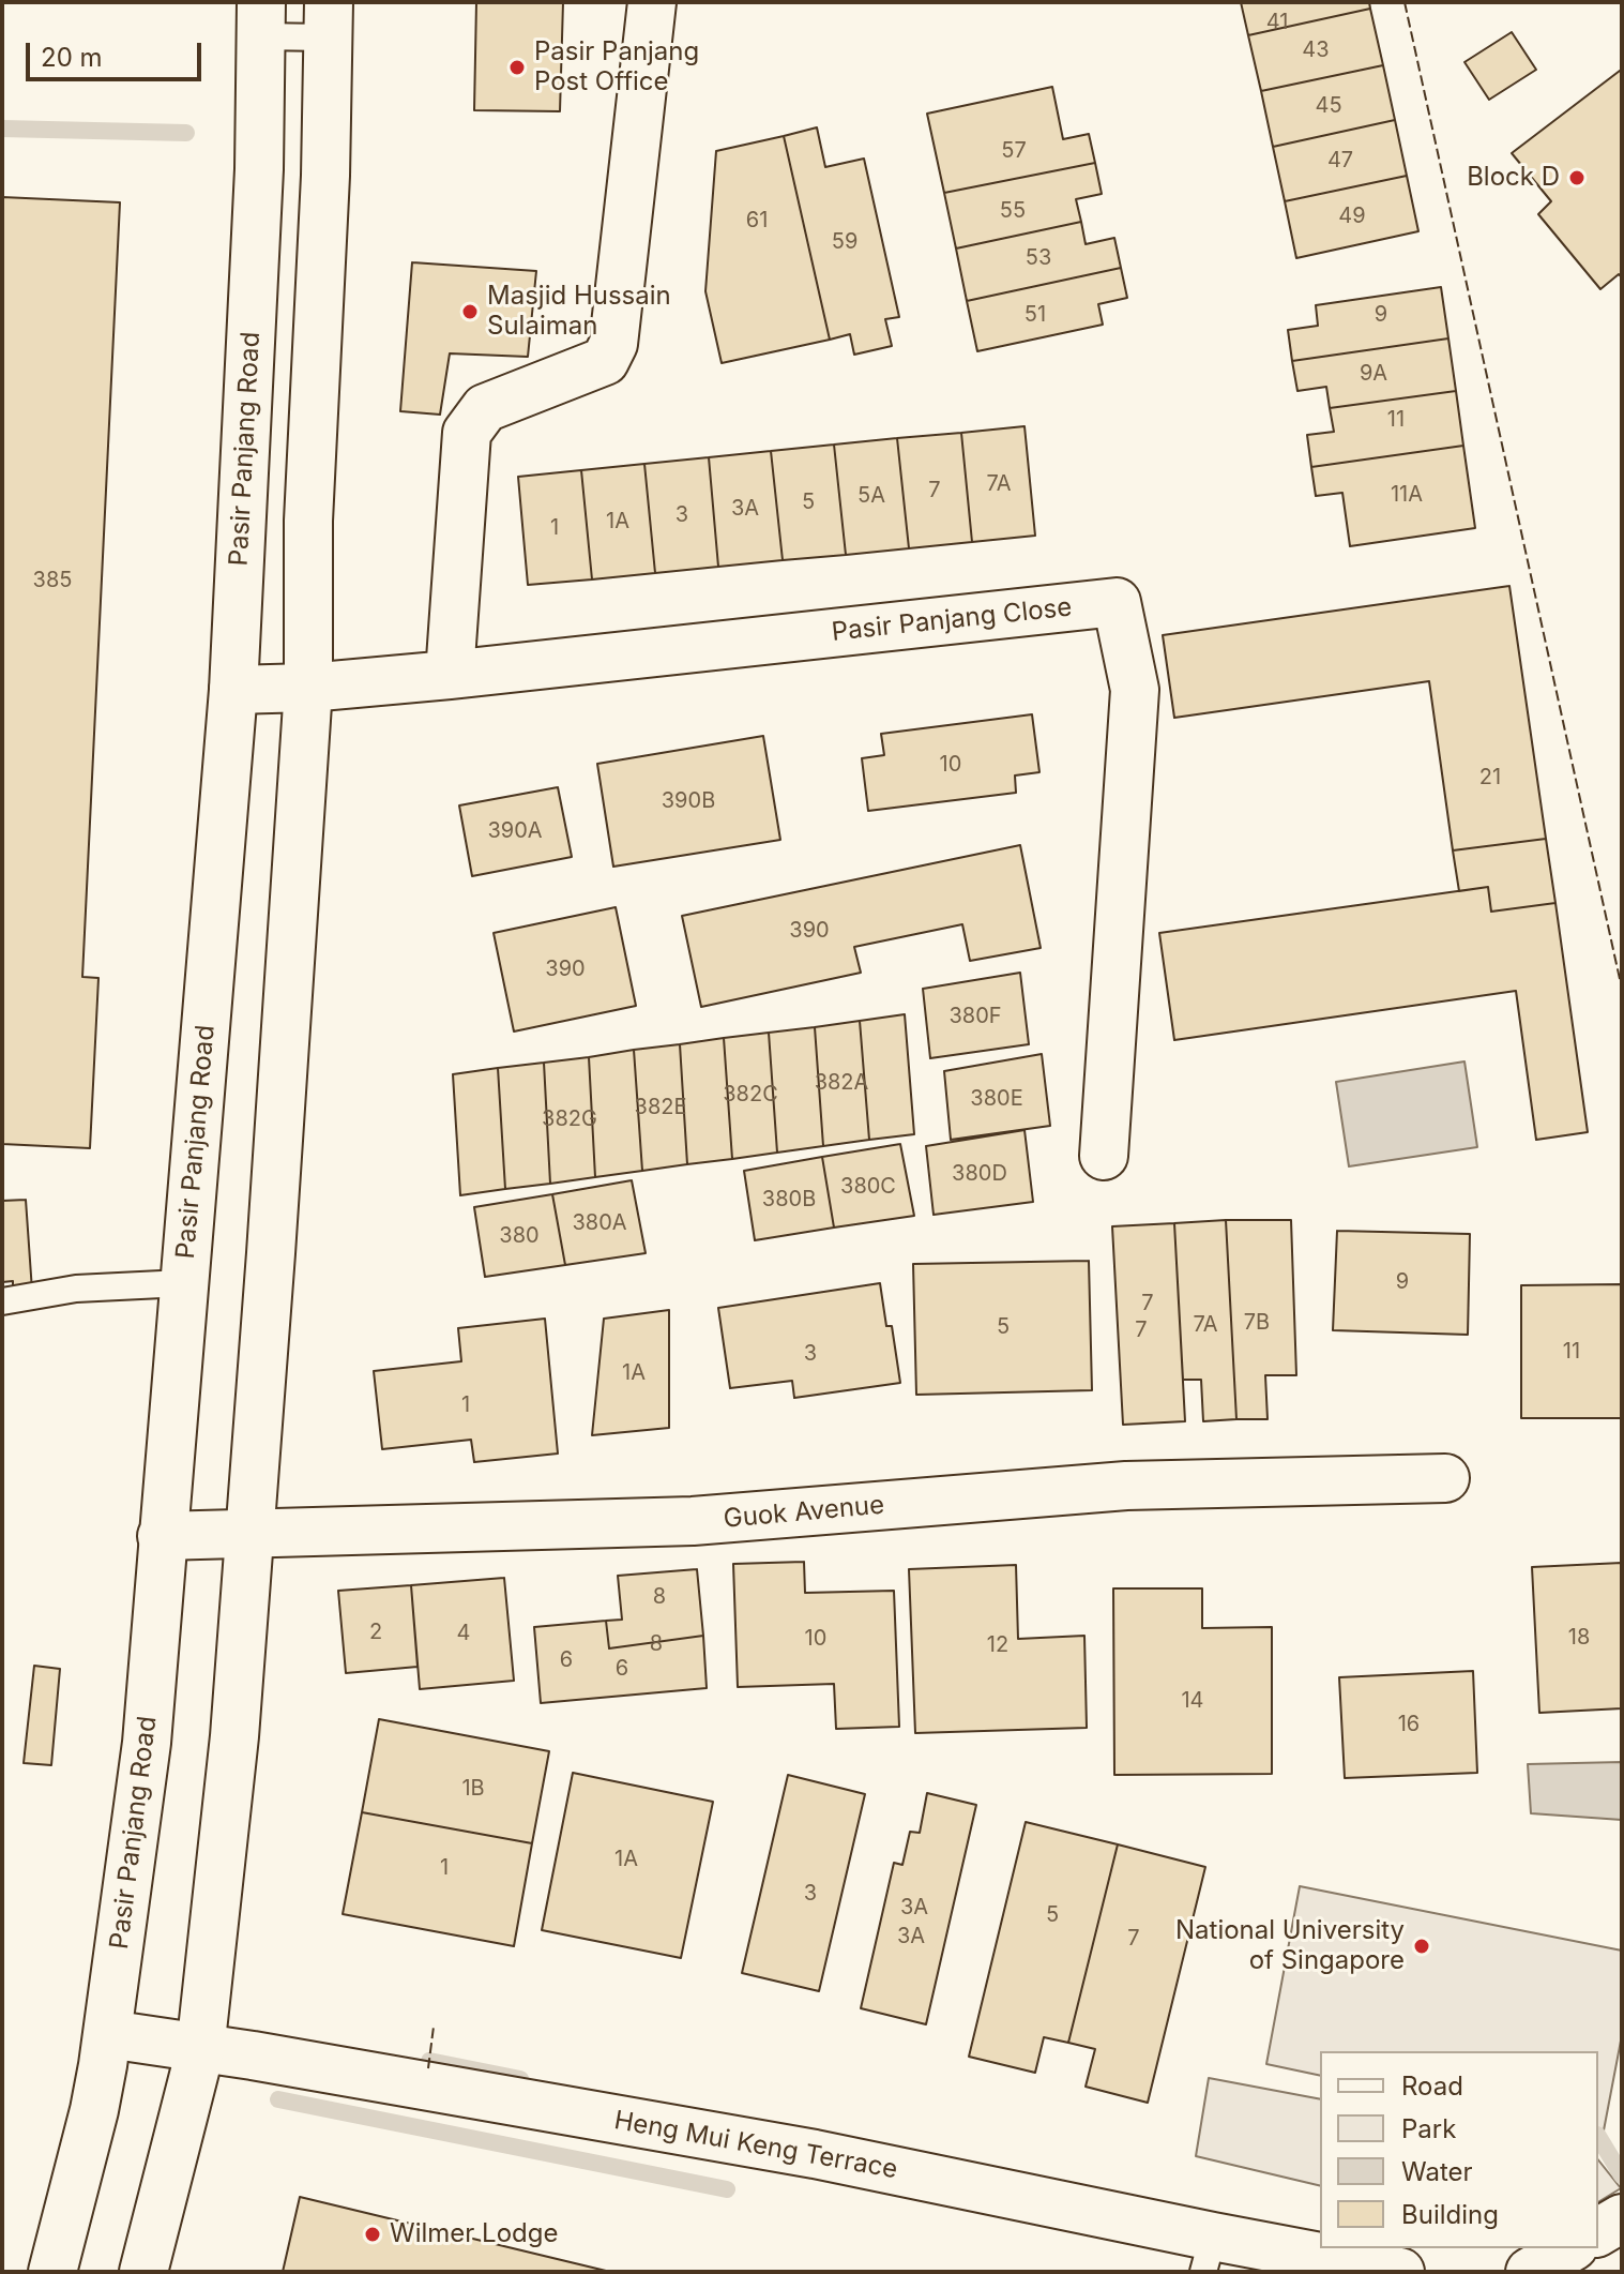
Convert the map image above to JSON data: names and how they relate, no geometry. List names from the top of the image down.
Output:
{
  "streets": {
    "street": [
      "Pasir Panjang Road",
      "Pasir Panjang Close",
      "Guok Avenue",
      "Heng Mui Keng Terrace"
    ]
  },
  "crossings": [
    ["Pasir Panjang Road", "Pasir Panjang Close"],
    ["Pasir Panjang Road", "Guok Avenue"],
    ["Pasir Panjang Road", "Heng Mui Keng Terrace"]
  ],
  "places": [
    "Pasir Panjang Post Office",
    "Block D",
    "Masjid Hussain Sulaiman",
    "National University of Singapore",
    "Wilmer Lodge"
  ],
  "house_numbers": [
    "41",
    "43",
    "45",
    "57",
    "47",
    "55",
    "49",
    "61",
    "59",
    "53",
    "51",
    "9",
    "9A",
    "11",
    "7A",
    "7",
    "11A",
    "5A",
    "5",
    "3A",
    "3",
    "1A",
    "1",
    "385",
    "10",
    "21",
    "390B",
    "390A",
    "390",
    "390",
    "380F",
    "382A",
    "382C",
    "380E",
    "382E",
    "382G",
    "380D",
    "380C",
    "380B",
    "380A",
    "380",
    "9",
    "7",
    "7B",
    "7A",
    "5",
    "7",
    "11",
    "3",
    "1A",
    "1",
    "8",
    "2",
    "4",
    "18",
    "10",
    "8",
    "12",
    "6",
    "6",
    "14",
    "16",
    "1B",
    "1A",
    "1",
    "3",
    "3A",
    "5",
    "3A",
    "7"
  ],
  "legend": [
    "Road",
    "Park",
    "Water",
    "Building"
  ],
  "scale_bar": "20 m"
}
